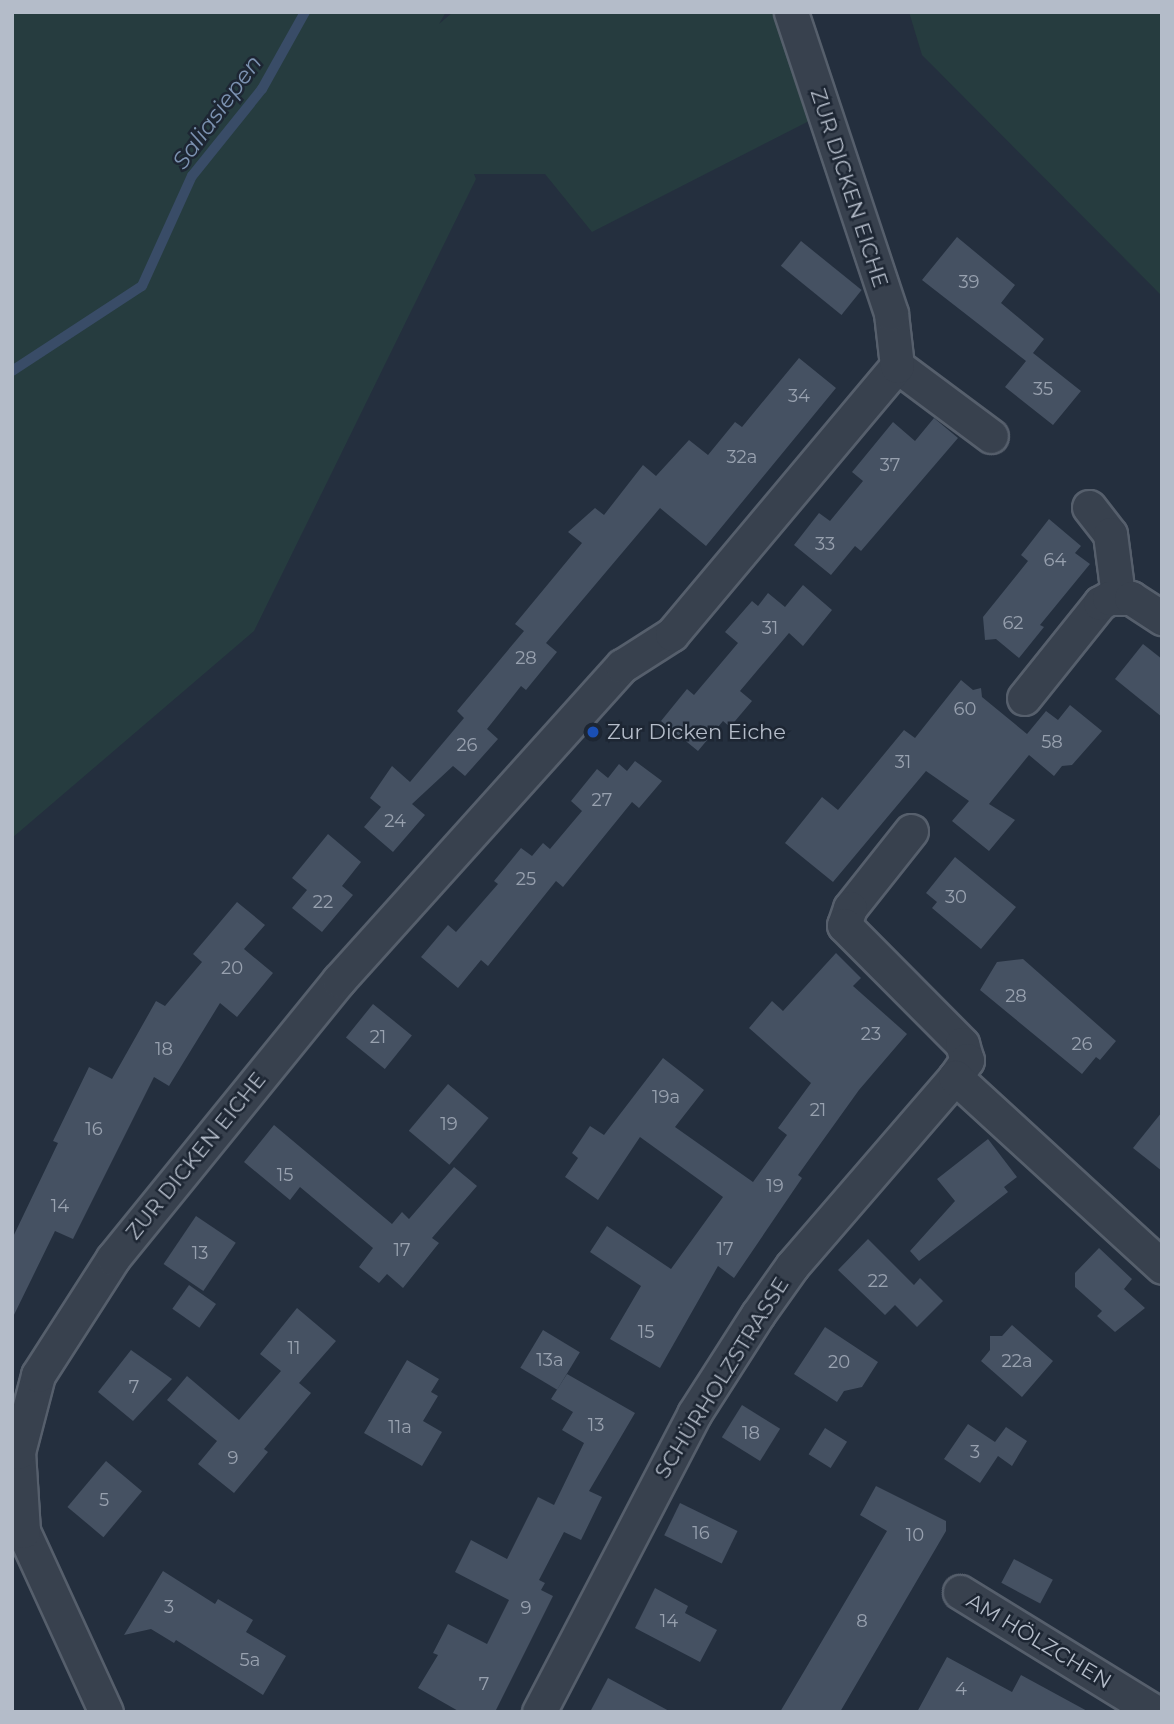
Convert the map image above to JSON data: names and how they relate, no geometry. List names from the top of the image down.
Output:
{
  "streets": {
    "street": ["ZUR DICKEN EICHE", "SCHÜRHOLZSTRASSE", "AM HÖLZCHEN"]
  },
  "water": ["Saliasiepen"],
  "places": ["Zur Dicken Eiche"],
  "house_numbers": [
    "39",
    "35",
    "34",
    "32a",
    "37",
    "33",
    "64",
    "62",
    "31",
    "28",
    "60",
    "58",
    "26",
    "31",
    "27",
    "24",
    "25",
    "30",
    "22",
    "20",
    "28",
    "23",
    "21",
    "26",
    "18",
    "19a",
    "21",
    "19",
    "16",
    "15",
    "19",
    "14",
    "17",
    "17",
    "13",
    "22",
    "15",
    "11",
    "13a",
    "22a",
    "20",
    "7",
    "13",
    "11a",
    "18",
    "3",
    "9",
    "5",
    "16",
    "10",
    "3",
    "9",
    "14",
    "8",
    "5a",
    "7",
    "4"
  ]
}
